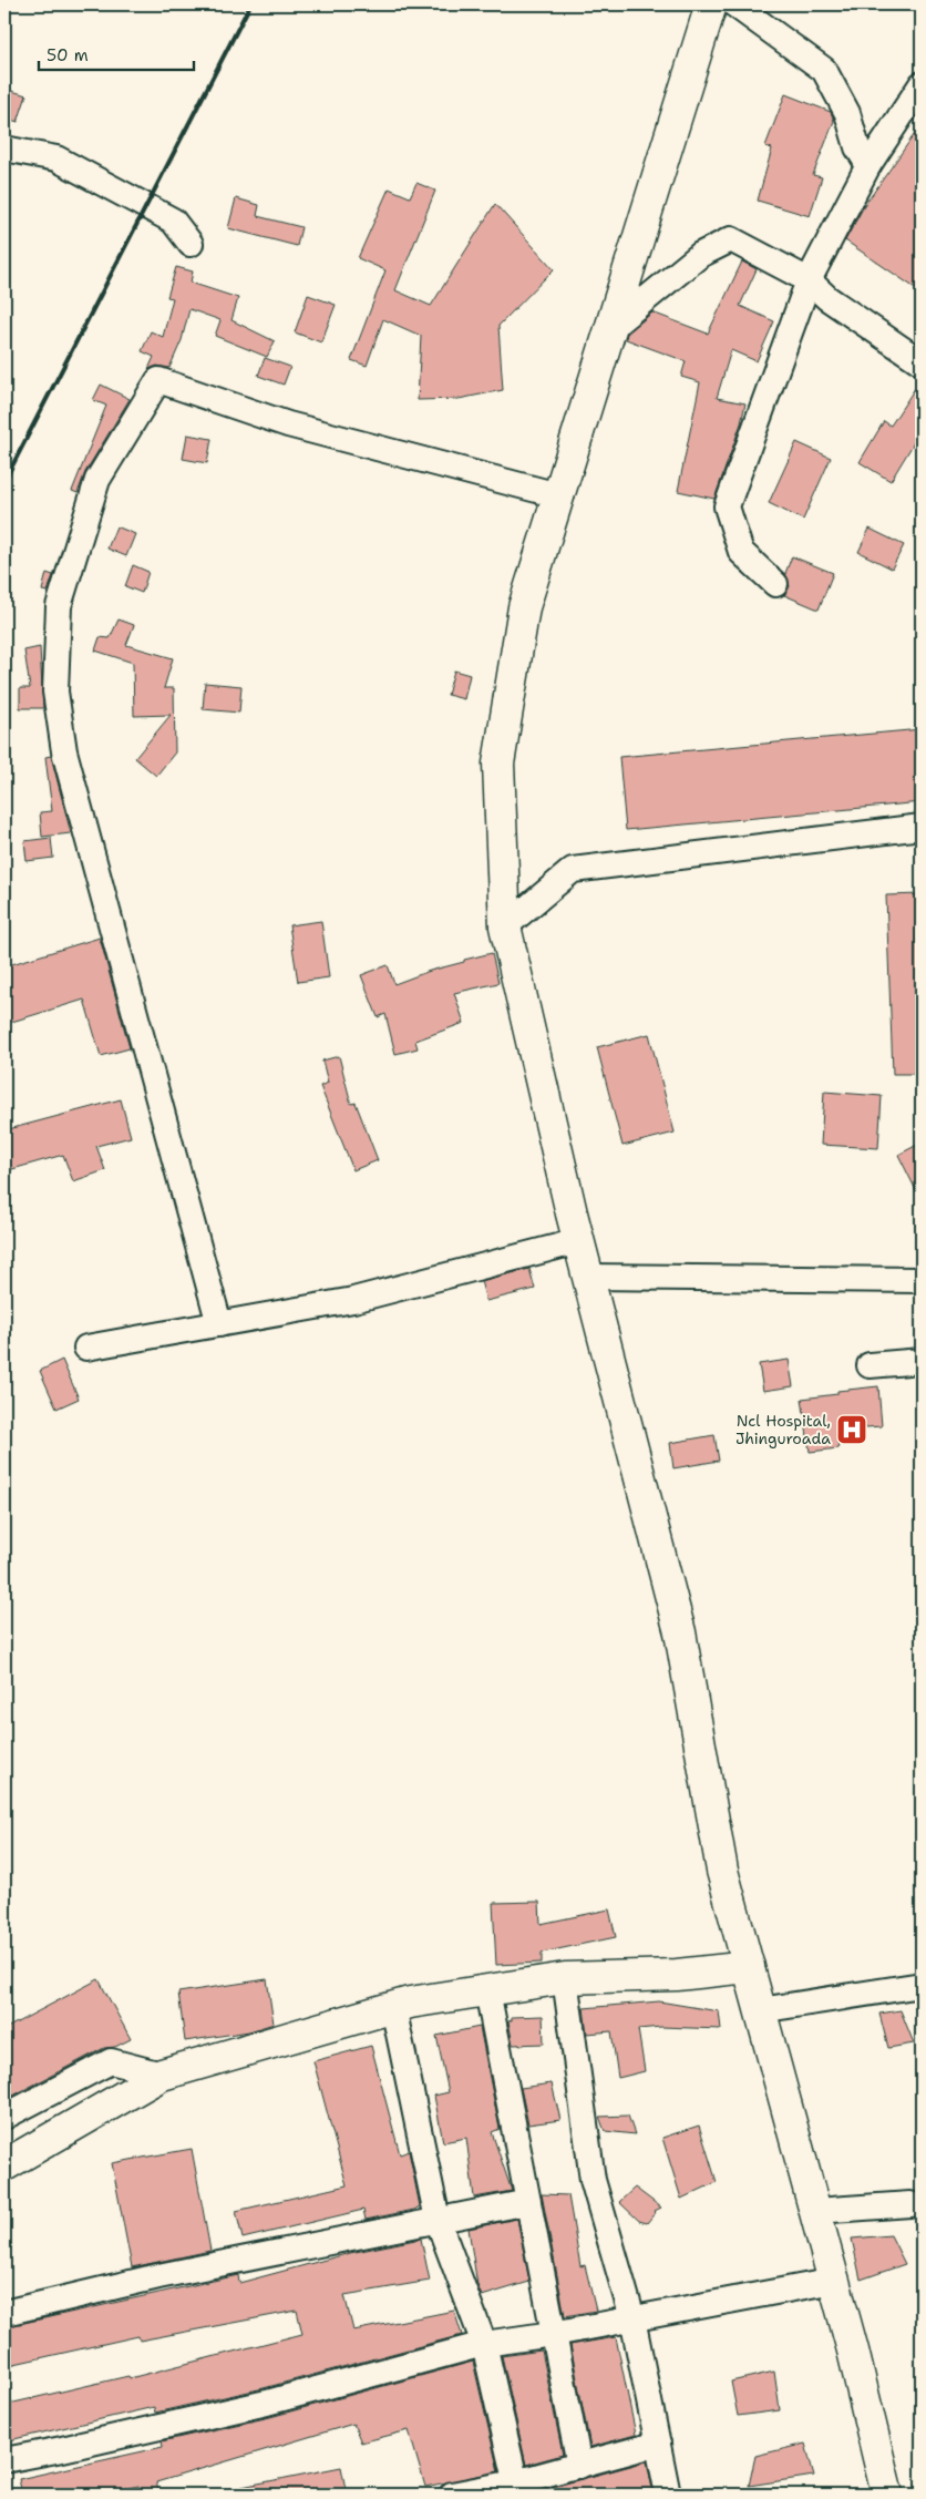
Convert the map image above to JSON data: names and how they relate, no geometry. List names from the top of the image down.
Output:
{
  "places": {
    "hospital": ["Ncl Hospital, Jhinguroada"]
  },
  "scale_bar": "50 m"
}
